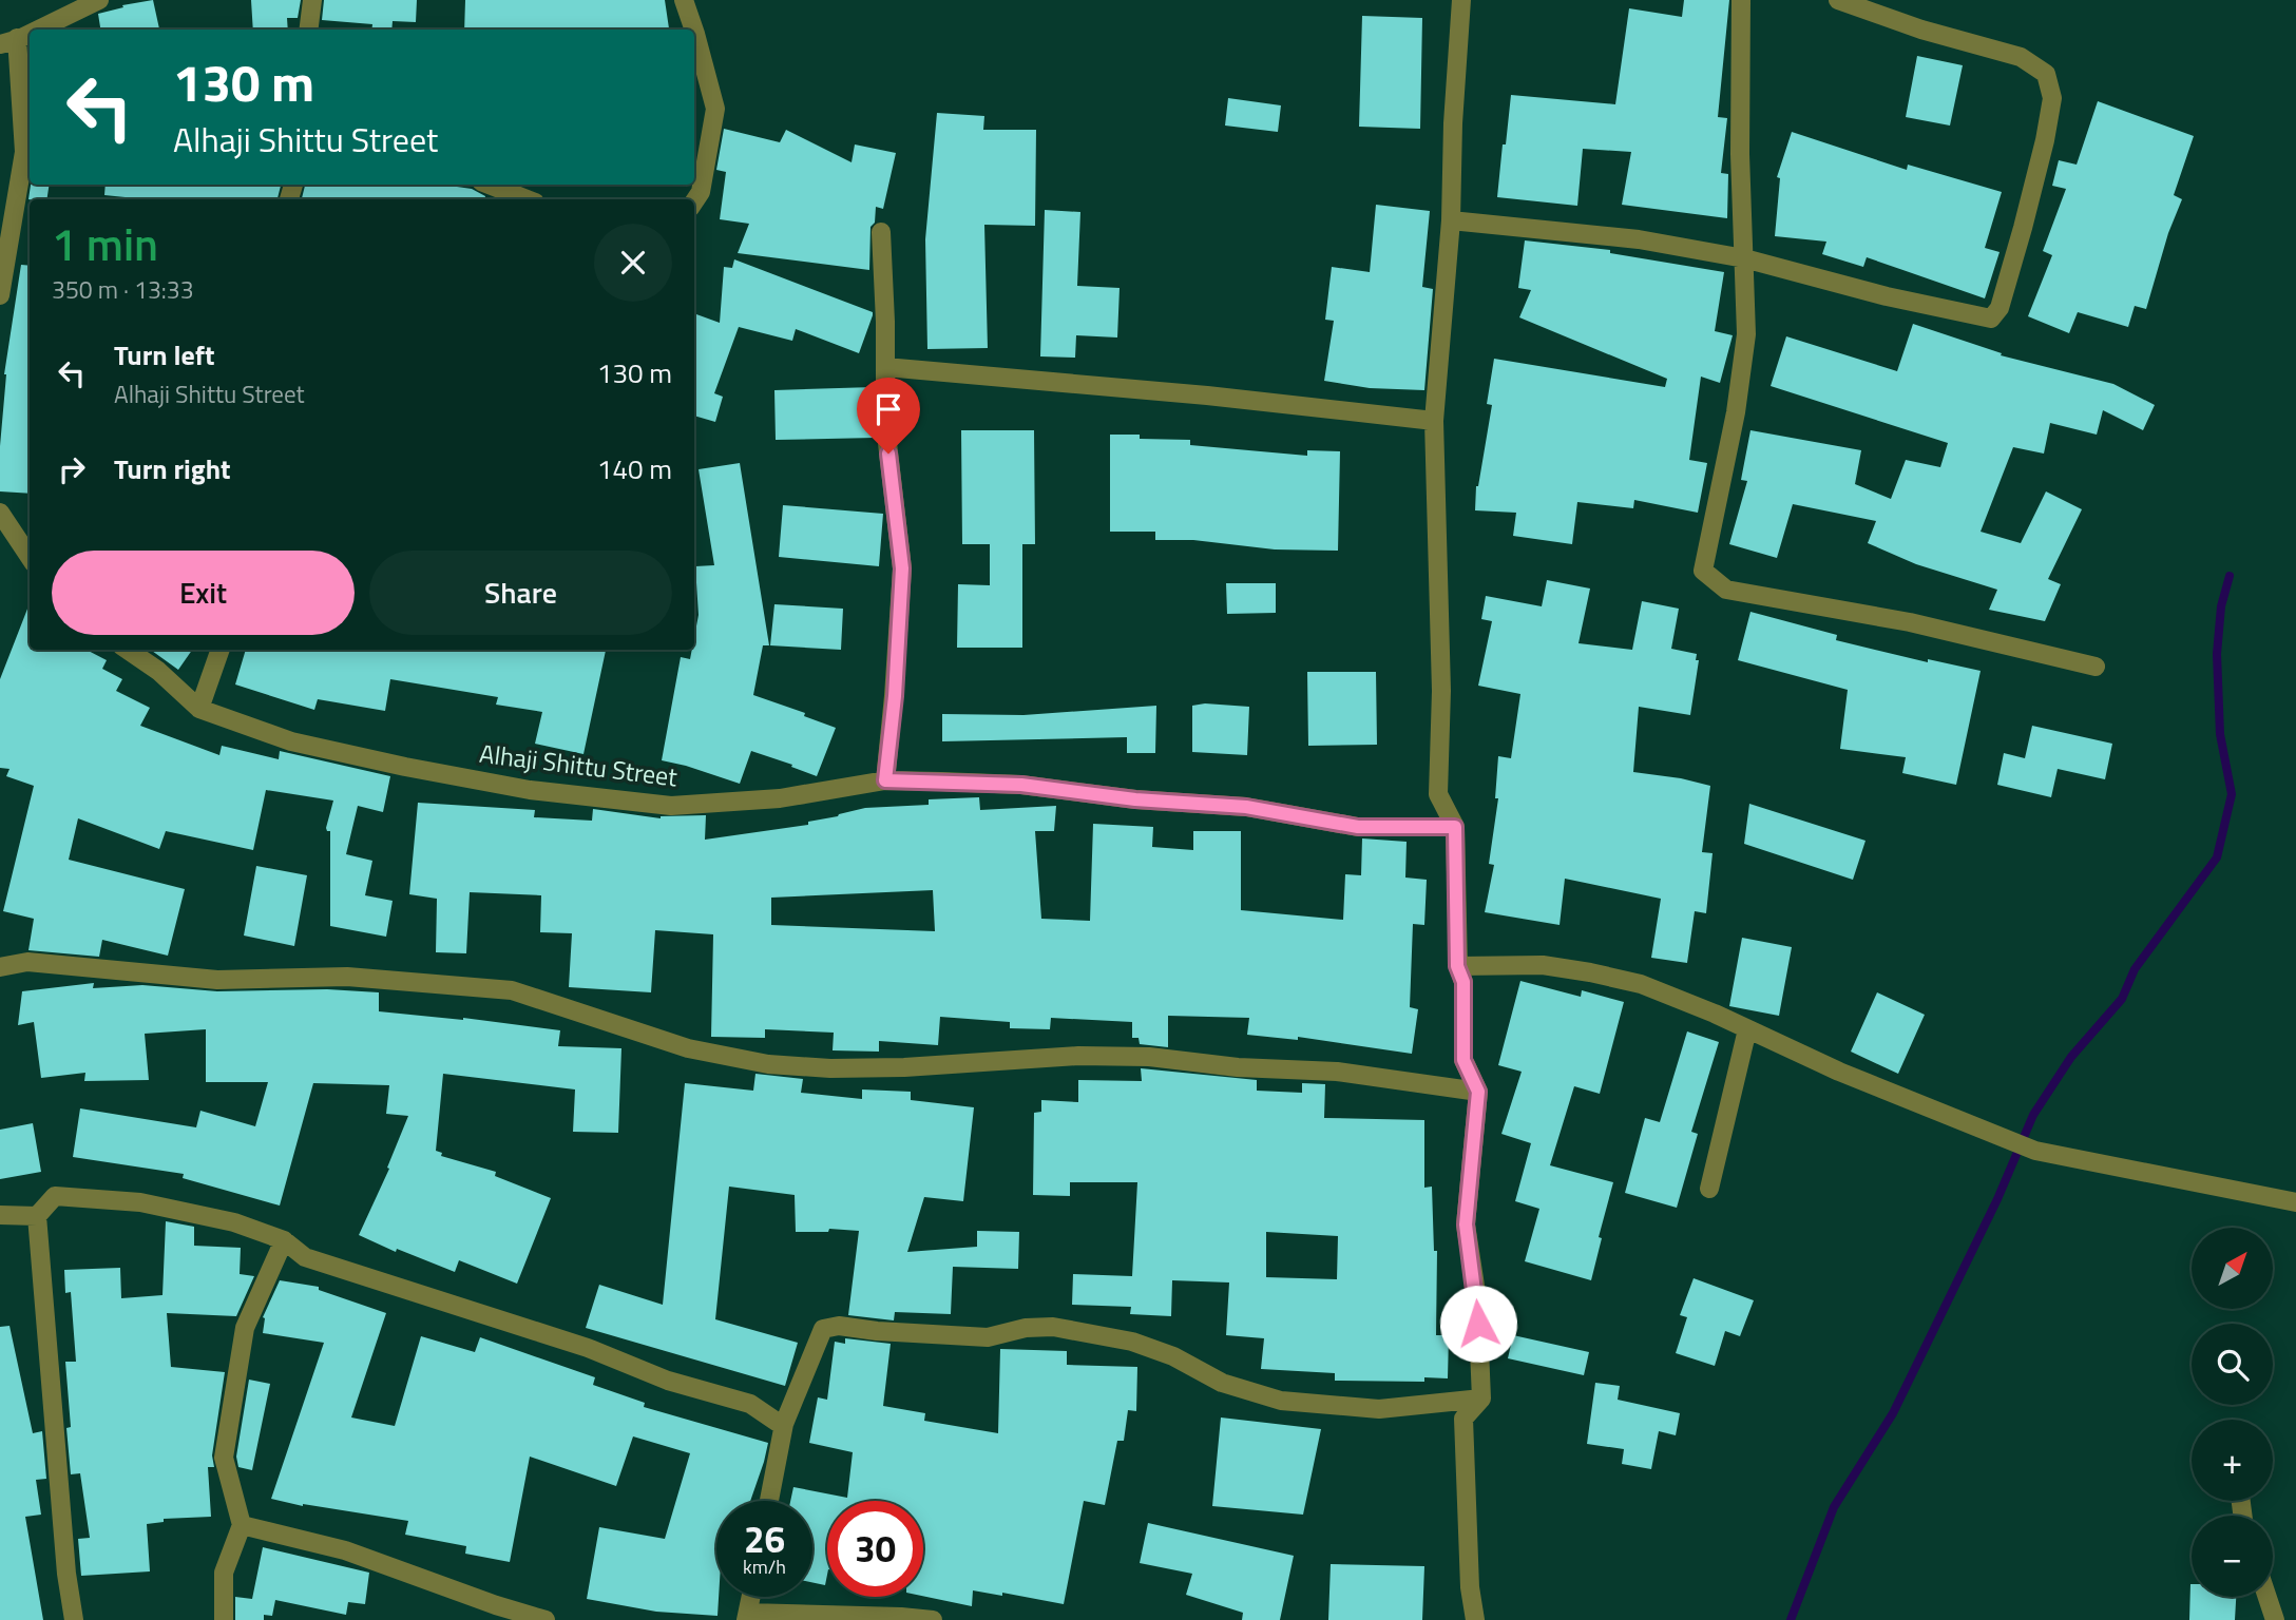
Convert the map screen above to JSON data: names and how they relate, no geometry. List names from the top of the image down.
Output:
{
  "streets": {
    "street": ["Alhaji Shittu Street"]
  },
  "north": "top right",
  "page": {
    "turn": ["130 m", "Alhaji Shittu Street"],
    "heading": ["1 min", "350 m · 13:33"],
    "list": [
      {
        "name": "Turn left",
        "note": "Alhaji Shittu Street",
        "value": "130 m"
      },
      {
        "name": "Turn right",
        "value": "140 m"
      }
    ],
    "buttons": ["Exit", "Share"],
    "map_buttons": ["+", "−"],
    "speed": "26 km/h",
    "limit": "30"
  }
}
